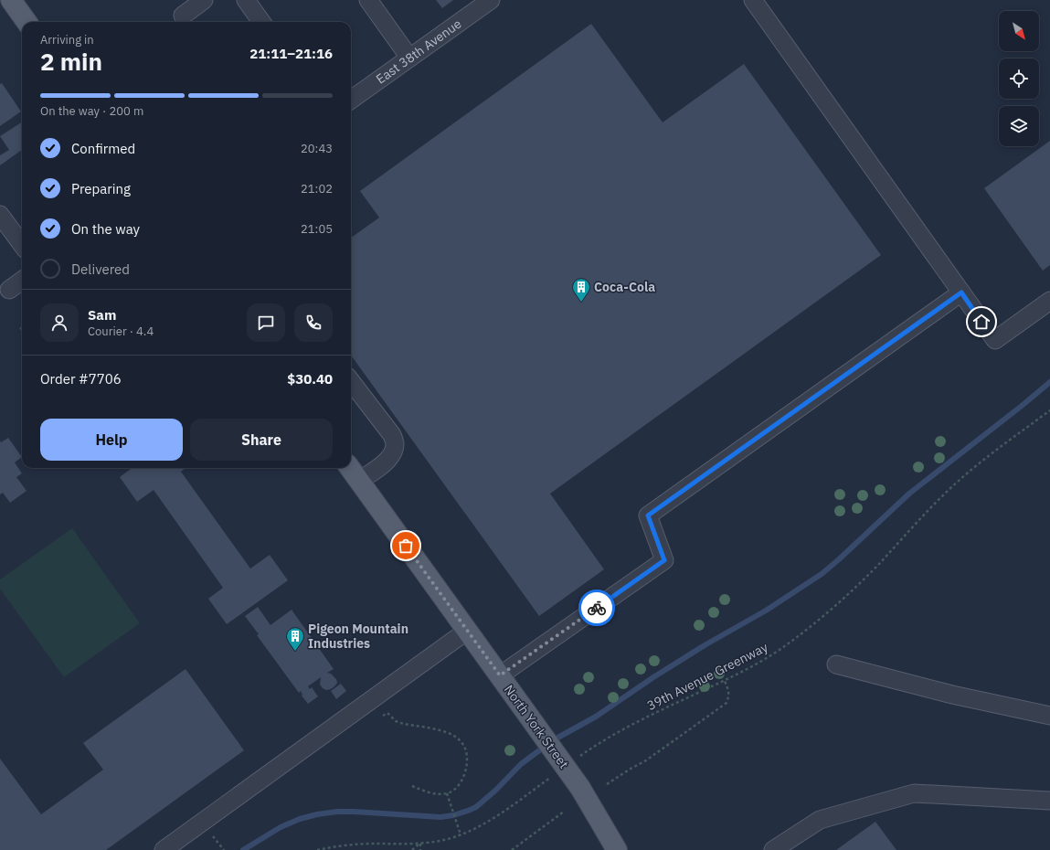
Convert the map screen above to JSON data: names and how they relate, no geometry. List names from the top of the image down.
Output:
{
  "streets": {
    "main road": ["North York Street"],
    "street": ["East 38th Avenue"],
    "path": ["39th Avenue Greenway"]
  },
  "places": {
    "building": ["Coca-Cola", "Pigeon Mountain Industries"]
  },
  "north": "bottom right",
  "page": {
    "heading": ["2 min", "Arriving in", "21:11–21:16"],
    "panel": [
      "Sam",
      "Courier · 4.4",
      "Order #7706",
      "$30.40"
    ],
    "bar": "On the way · 200 m",
    "list": [
      ["Confirmed", "20:43"],
      ["Preparing", "21:02"],
      ["On the way", "21:05"],
      "Delivered"
    ],
    "buttons": ["Help", "Share"]
  }
}
